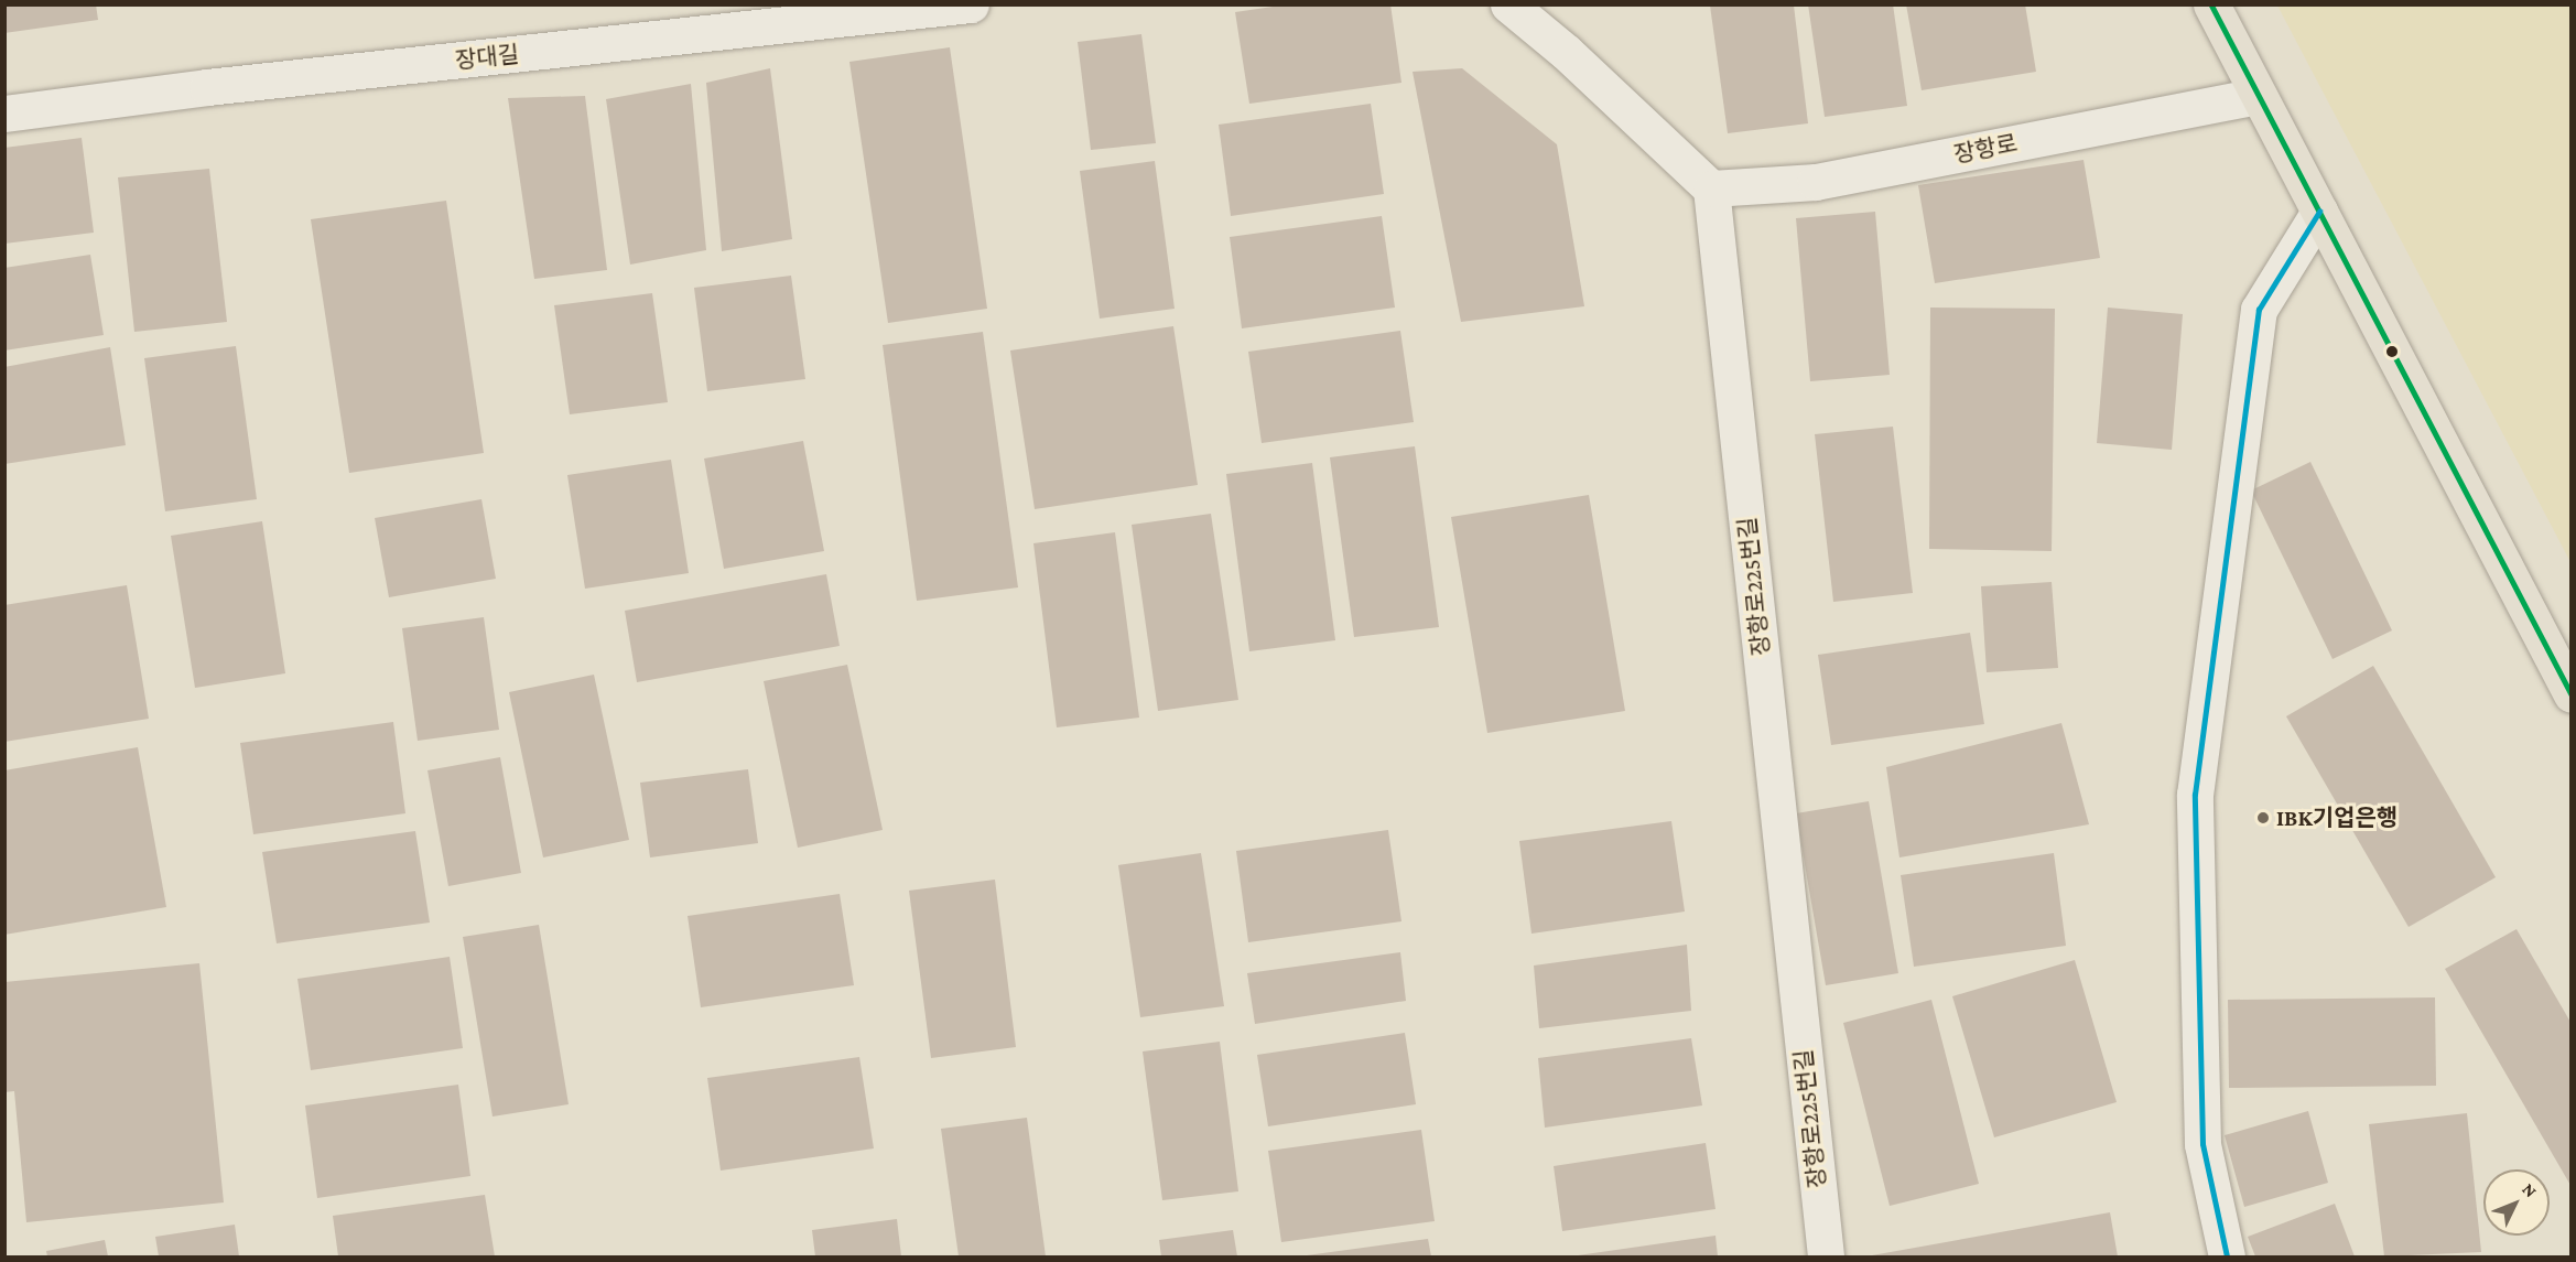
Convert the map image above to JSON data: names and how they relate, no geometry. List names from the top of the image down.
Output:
{
  "streets": {
    "street": ["장대길", "장항로", "장항로225번길"]
  },
  "crossings": [
    ["장항로", "장항로225번길"]
  ],
  "places": ["IBK기업은행"],
  "north": "top right"
}
